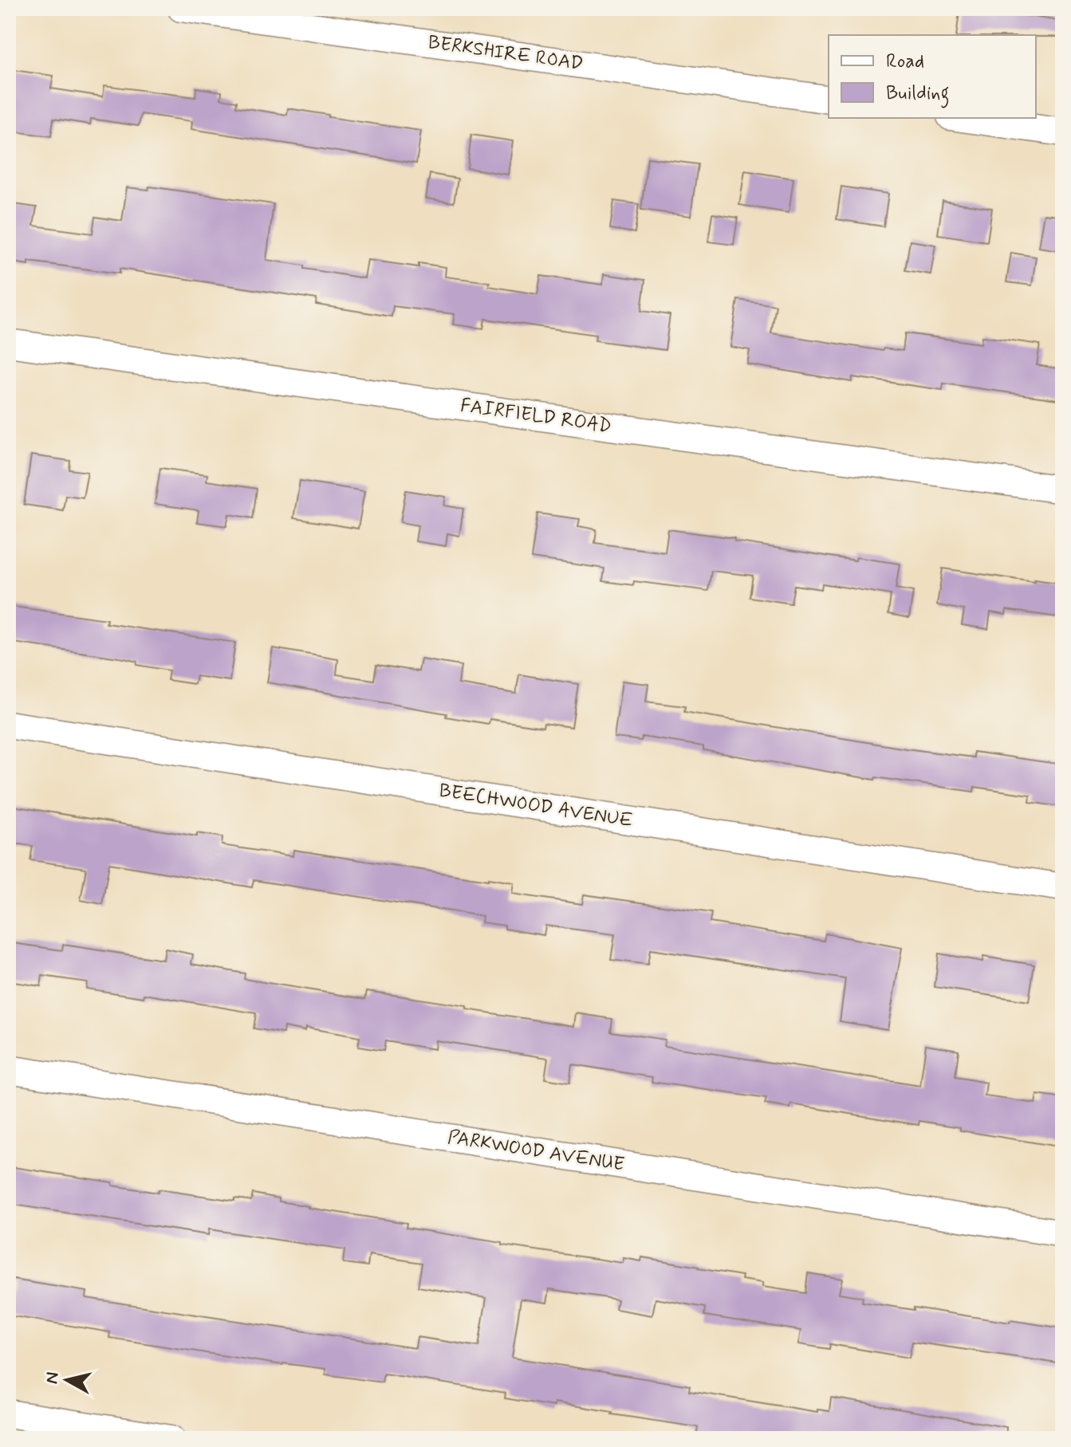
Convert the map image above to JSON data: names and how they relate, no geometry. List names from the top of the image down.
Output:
{
  "streets": {
    "street": [
      "BERKSHIRE ROAD",
      "FAIRFIELD ROAD",
      "BEECHWOOD AVENUE",
      "PARKWOOD AVENUE"
    ]
  },
  "legend": ["Road", "Building"],
  "north": "left"
}
